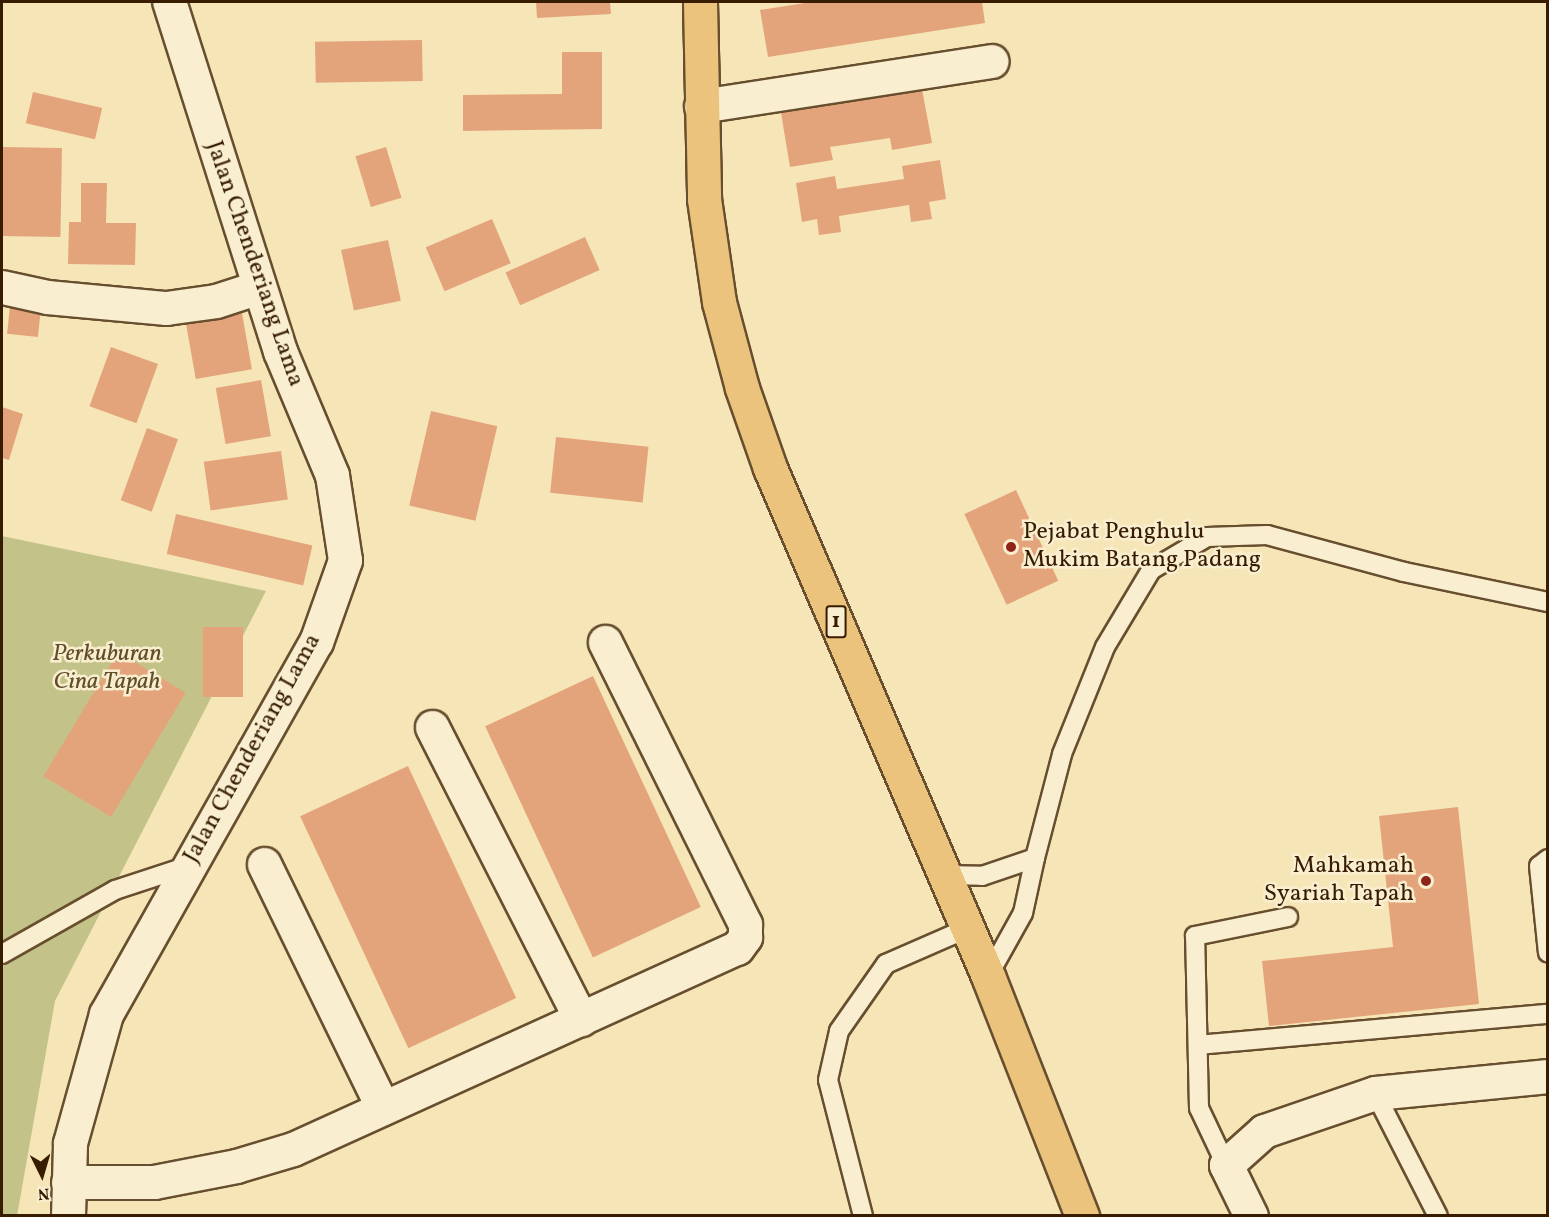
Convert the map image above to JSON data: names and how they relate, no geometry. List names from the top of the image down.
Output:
{
  "streets": {
    "highway": ["1"],
    "street": ["Jalan Chenderiang Lama"]
  },
  "parks": ["Perkuburan Cina Tapah"],
  "places": ["Pejabat Penghulu Mukim Batang Padang", "Mahkamah Syariah Tapah"],
  "north": "bottom"
}
